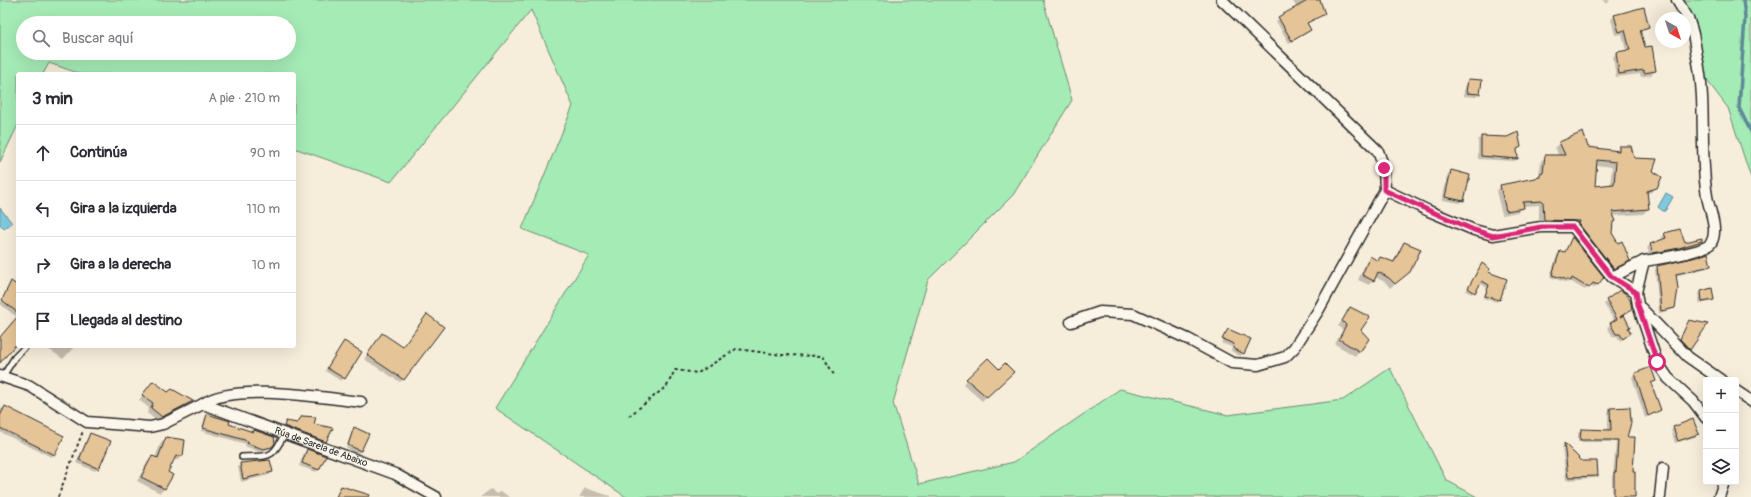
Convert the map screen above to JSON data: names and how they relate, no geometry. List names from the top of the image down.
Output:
{
  "streets": {
    "street": ["Rúa de Sarela de Abaixo"]
  },
  "north": "bottom right",
  "page": {
    "search": "Buscar aquí",
    "heading": ["3 min", "A pie · 210 m"],
    "list": [
      ["Continúa", "90 m"],
      ["Gira a la izquierda", "110 m"],
      ["Gira a la derecha", "10 m"],
      "Llegada al destino"
    ],
    "map_buttons": ["+", "−"]
  }
}
